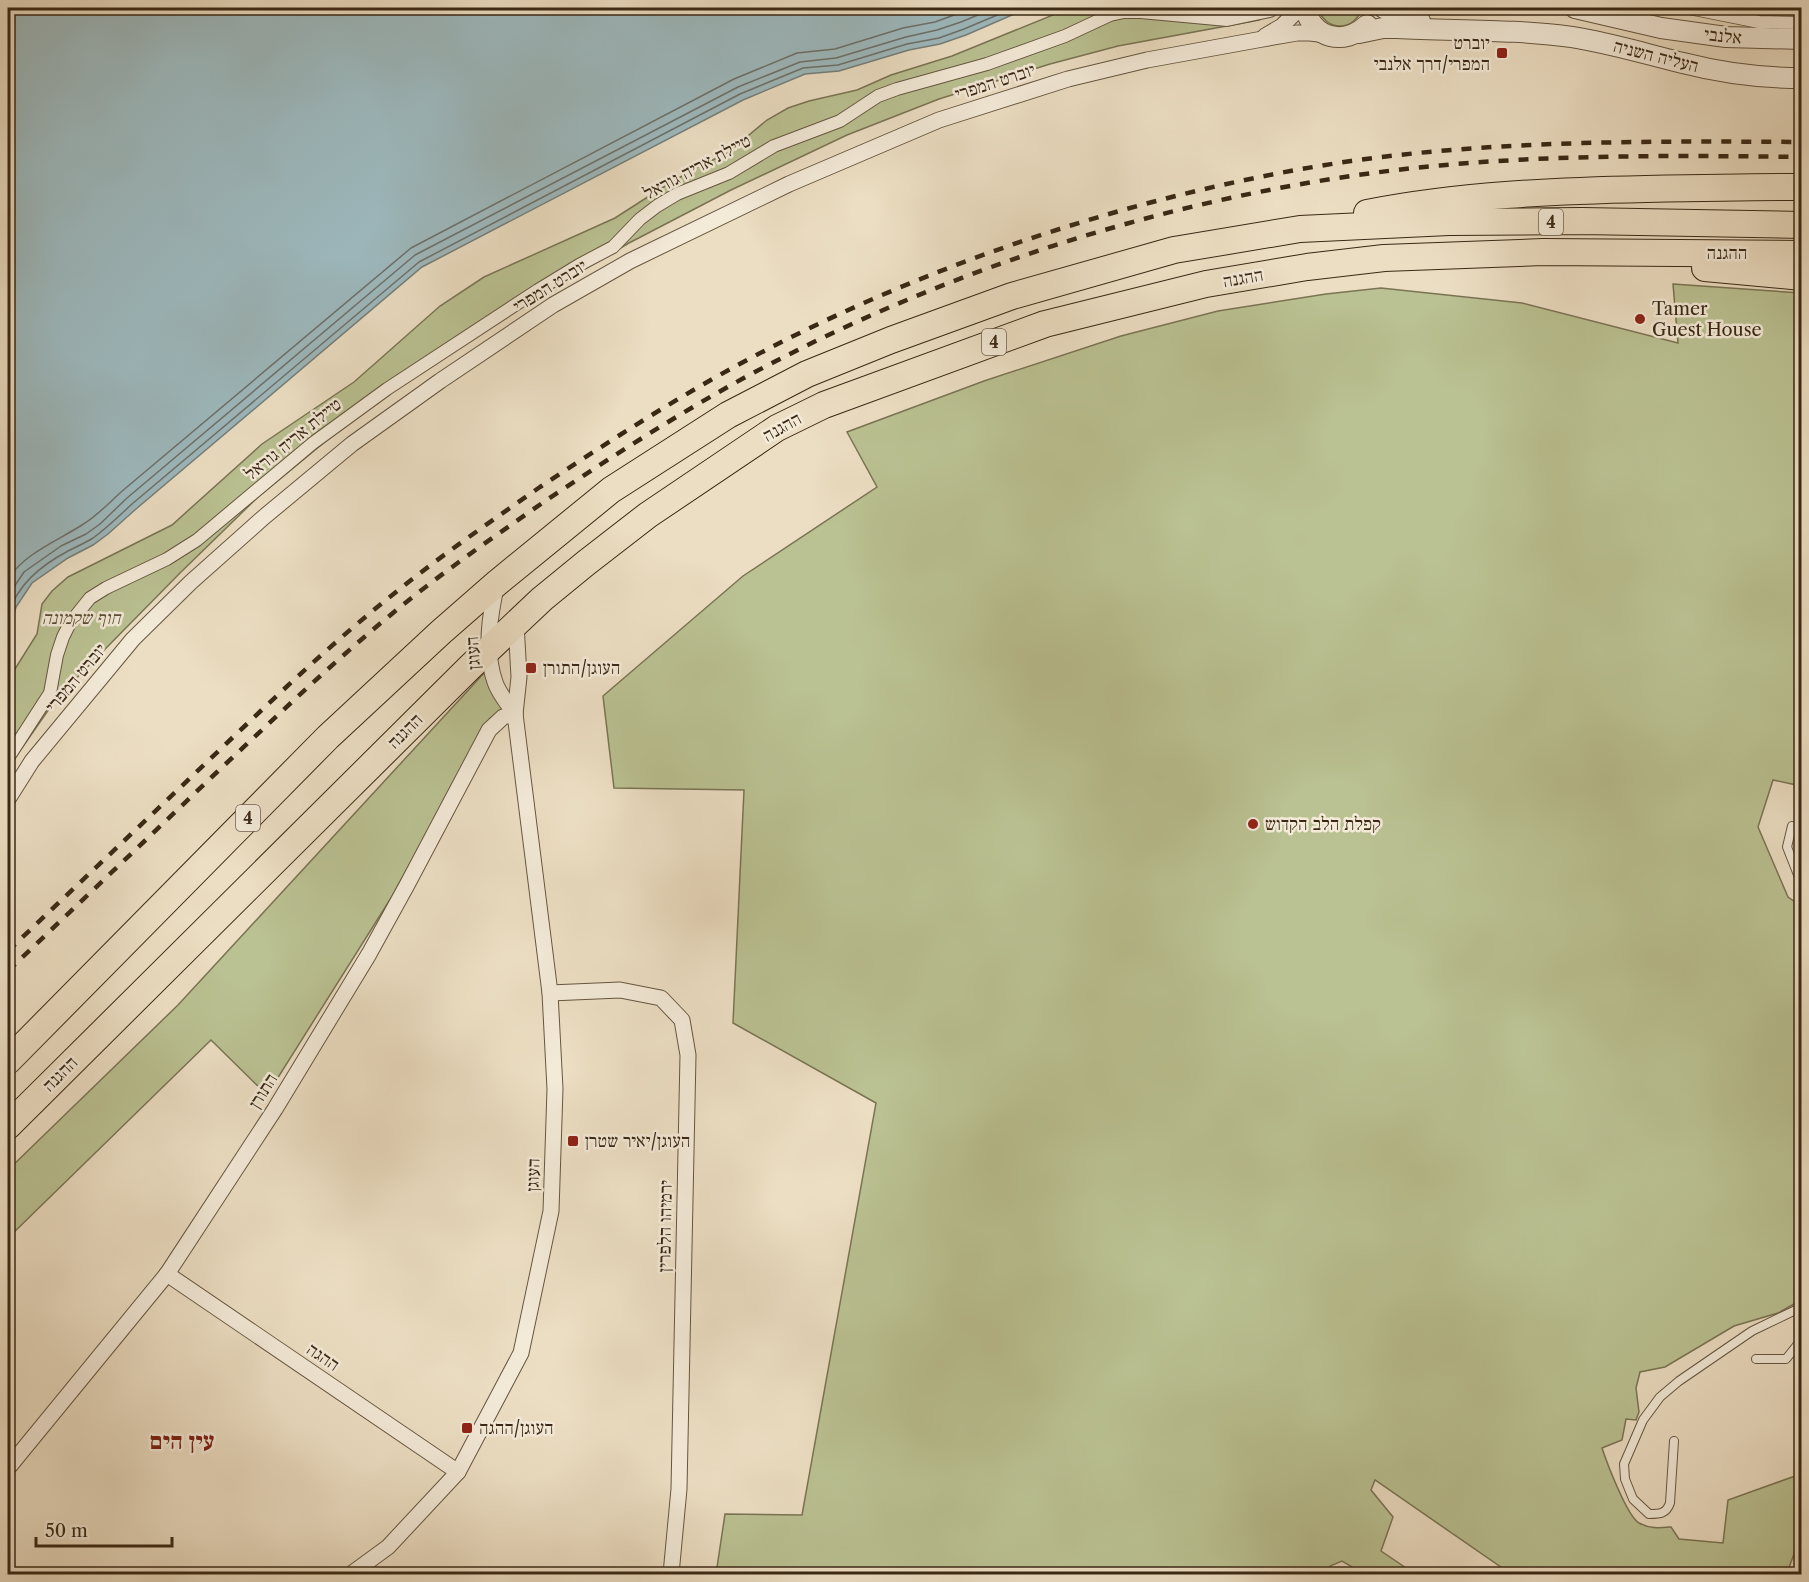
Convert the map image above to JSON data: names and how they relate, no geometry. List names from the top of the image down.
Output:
{
  "streets": {
    "highway": ["4", "ההגנה"],
    "street": [
      "אלנבי",
      "העליה השניה",
      "יוברט המפרי",
      "טיילת אריה גוראל",
      "העוגן",
      "התורן",
      "ירמיהו הלפרין",
      "ההגה"
    ]
  },
  "crossings": [
    ["העליה השניה", "יוברט המפרי"],
    ["ההגנה", "העוגן"],
    ["העוגן", "התורן"],
    ["העוגן", "ירמיהו הלפרין"],
    ["העוגן", "ההגה"],
    ["התורן", "ההגה"]
  ],
  "districts": ["עין הים"],
  "parks": ["חוף שקמונה"],
  "places": {
    "transit": [
      "יוברט המפרי/דרך אלנבי",
      "העוגן/התורן",
      "העוגן/יאיר שטרן",
      "העוגן/ההגה"
    ],
    "other": ["Tamer Guest House", "קפלת הלב הקדוש"]
  },
  "scale_bar": "50 m"
}
